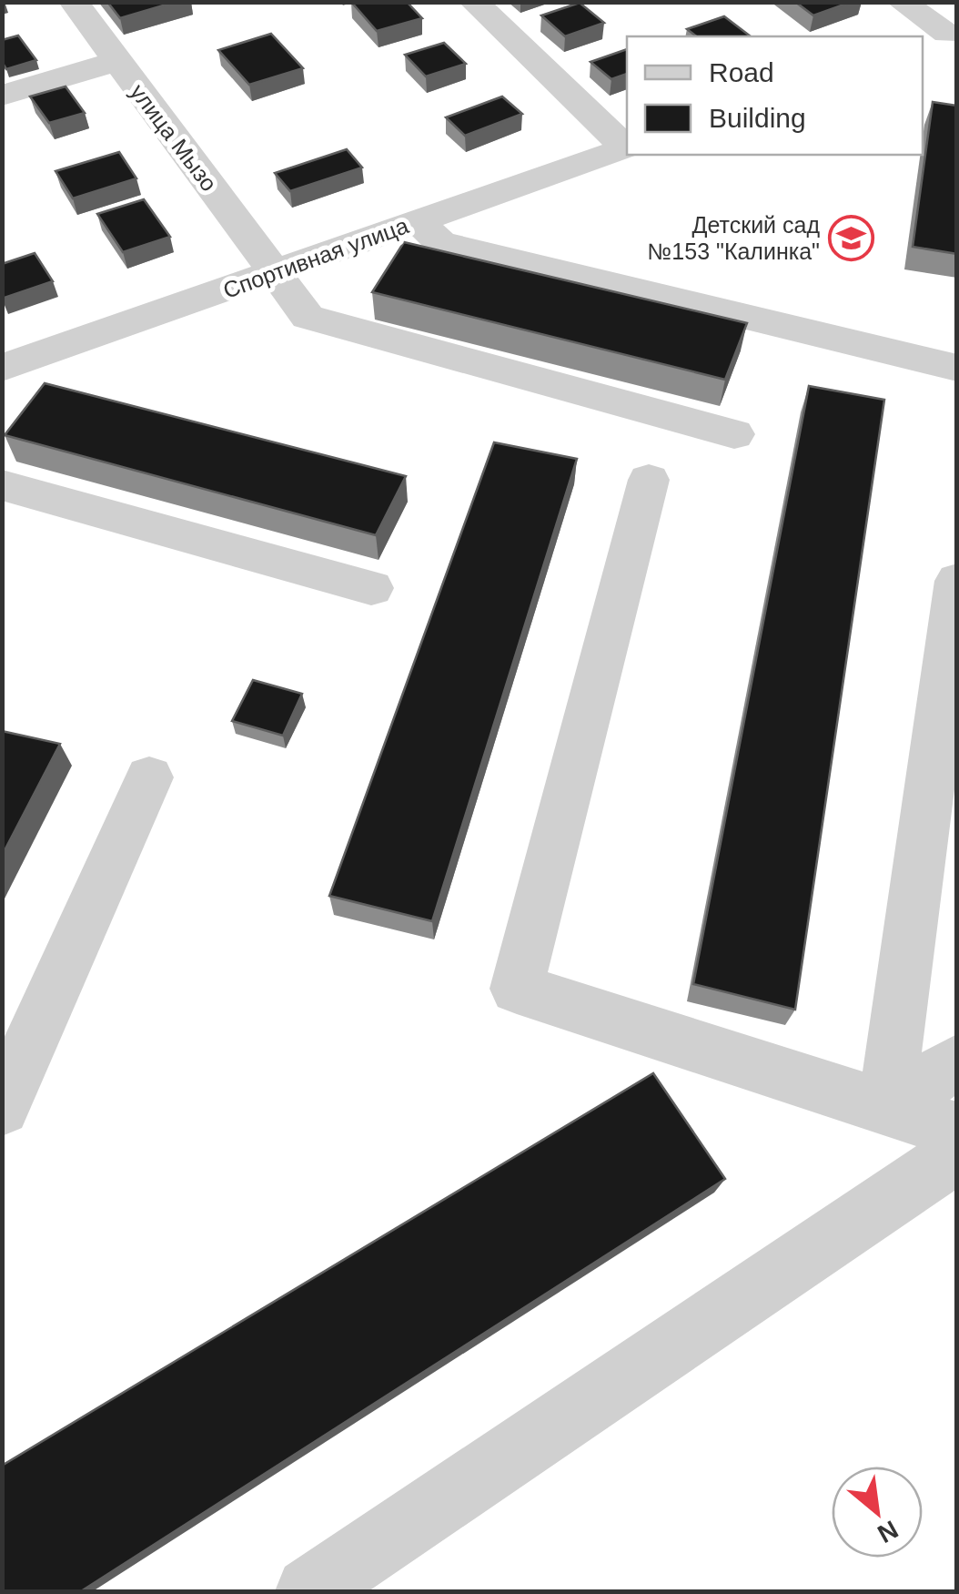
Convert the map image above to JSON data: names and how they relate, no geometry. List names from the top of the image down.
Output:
{
  "streets": {
    "street": ["улица Мызо", "Спортивная улица"]
  },
  "crossings": [
    ["улица Мызо", "Спортивная улица"]
  ],
  "places": {
    "school or university": ["Детский сад №153 \"Калинка\""]
  },
  "legend": ["Road", "Building"],
  "north": "bottom right"
}
